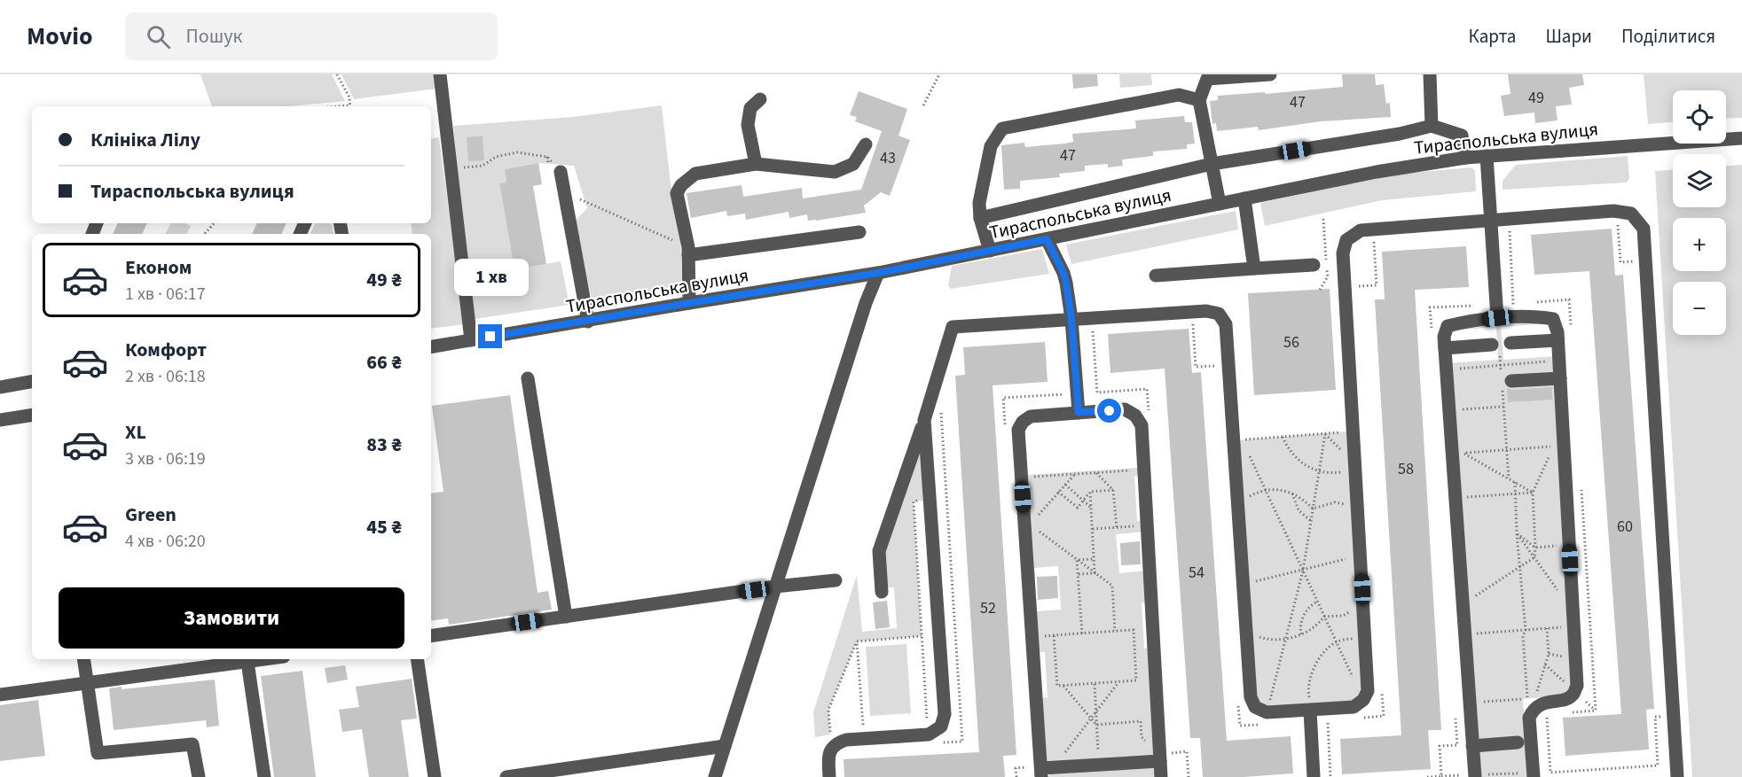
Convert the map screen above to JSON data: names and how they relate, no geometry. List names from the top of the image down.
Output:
{
  "streets": {
    "street": ["Тираспольська вулиця"]
  },
  "house_numbers": [
    "49",
    "47",
    "47",
    "43",
    "56",
    "58",
    "60",
    "54",
    "52"
  ],
  "page": {
    "header": "Movio",
    "search": "Пошук",
    "nav": ["Карта", "Шари", "Поділитися"],
    "map_buttons": ["+", "−"],
    "banner": ["Клініка Лілу", "Тираспольська вулиця"],
    "list": [
      {
        "name": "Економ",
        "note": "1 хв · 06:17",
        "value": "49 ₴"
      },
      {
        "name": "Комфорт",
        "note": "2 хв · 06:18",
        "value": "66 ₴"
      },
      {
        "name": "XL",
        "note": "3 хв · 06:19",
        "value": "83 ₴"
      },
      {
        "name": "Green",
        "note": "4 хв · 06:20",
        "value": "45 ₴"
      }
    ],
    "bubble": "1 хв",
    "buttons": "Замовити"
  }
}
